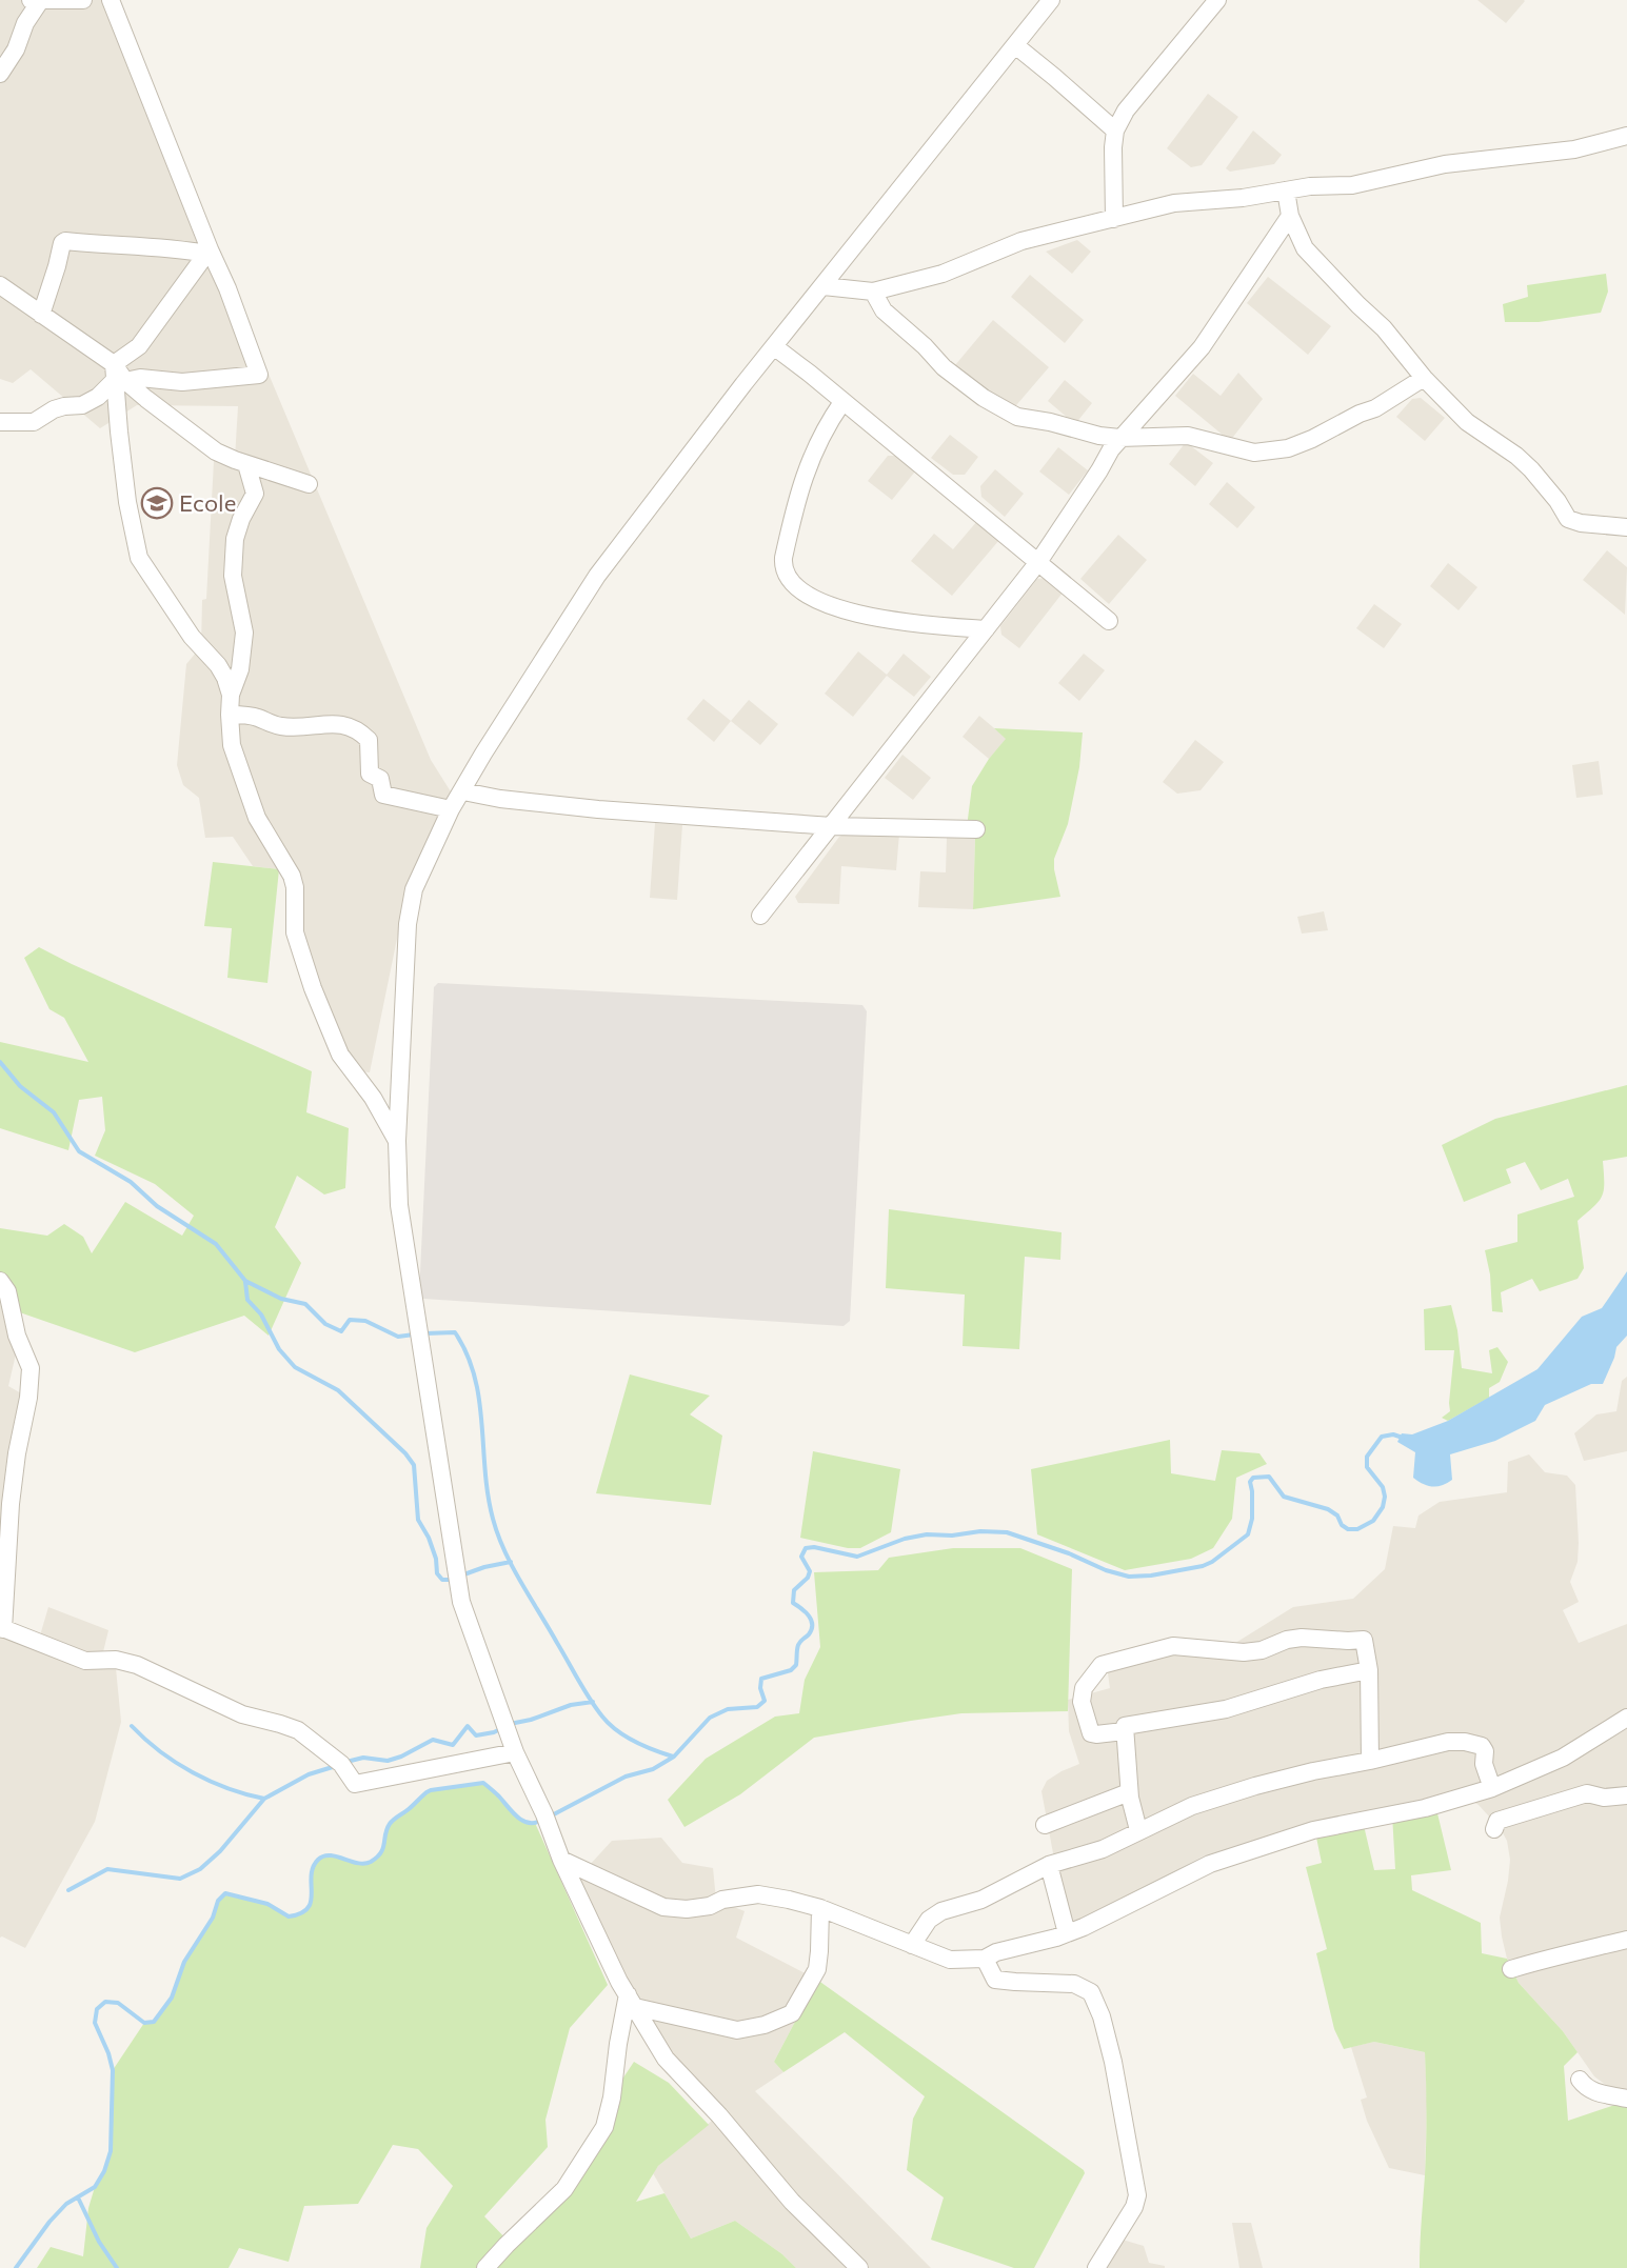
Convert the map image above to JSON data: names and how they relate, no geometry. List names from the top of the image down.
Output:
{
  "places": {
    "school or university": ["Ecole"]
  }
}
